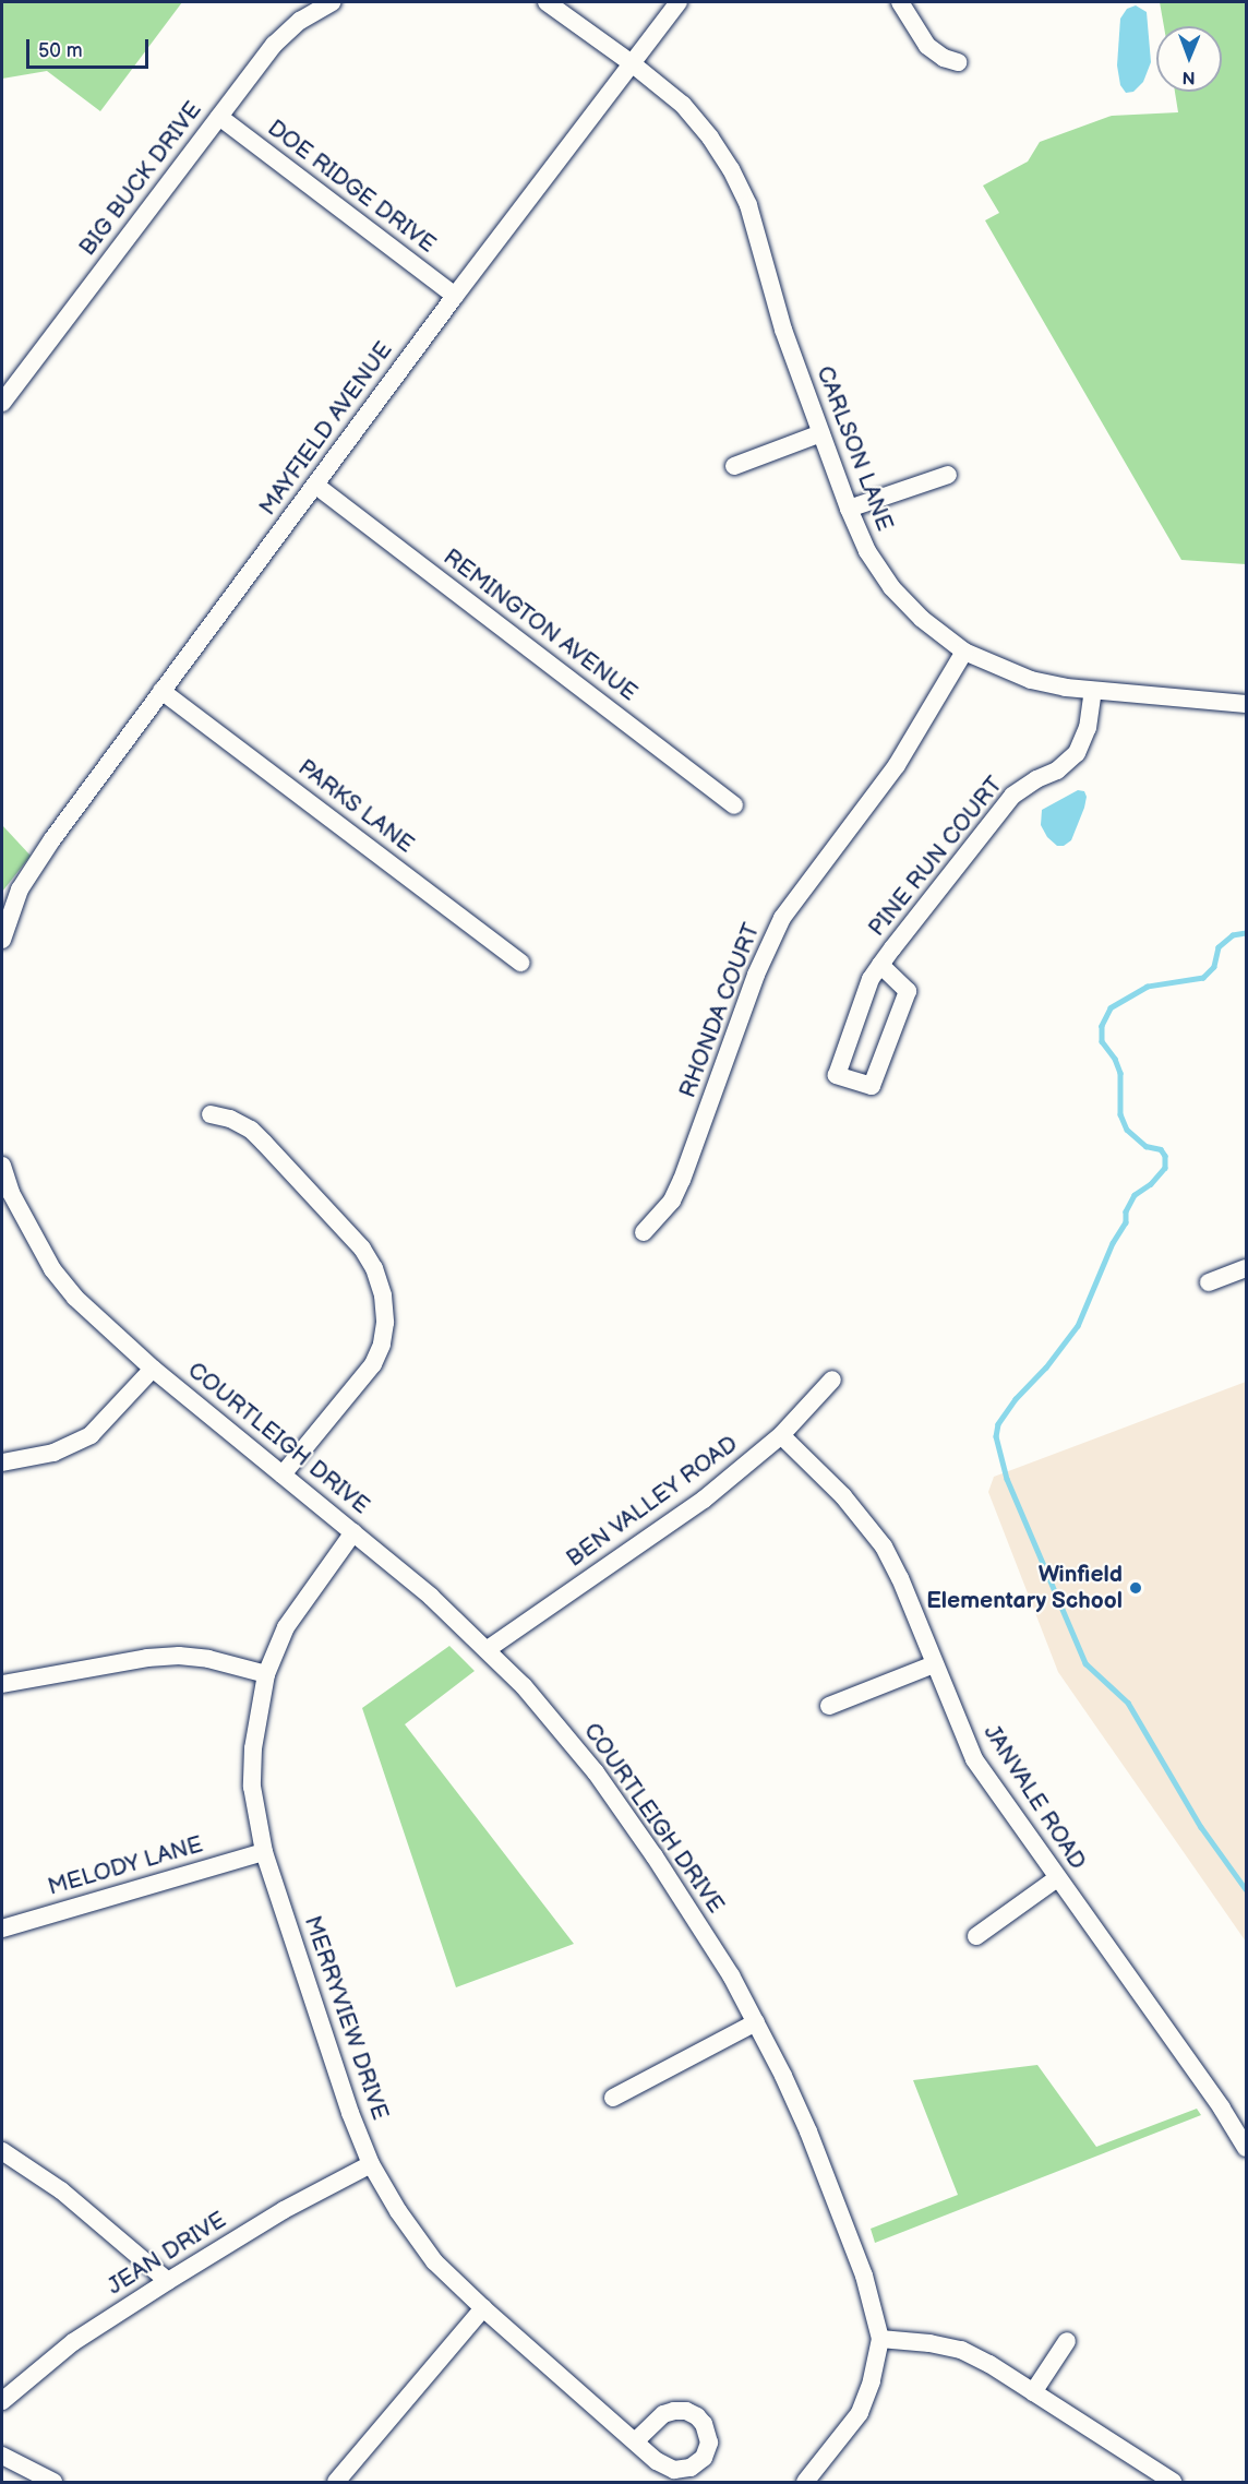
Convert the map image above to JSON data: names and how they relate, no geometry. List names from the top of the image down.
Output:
{
  "streets": {
    "street": [
      "BIG BUCK DRIVE",
      "DOE RIDGE DRIVE",
      "MAYFIELD AVENUE",
      "CARLSON LANE",
      "REMINGTON AVENUE",
      "PARKS LANE",
      "PINE RUN COURT",
      "RHONDA COURT",
      "COURTLEIGH DRIVE",
      "BEN VALLEY ROAD",
      "JANVALE ROAD",
      "MELODY LANE",
      "MERRYVIEW DRIVE",
      "JEAN DRIVE"
    ]
  },
  "crossings": [
    ["BIG BUCK DRIVE", "DOE RIDGE DRIVE"],
    ["DOE RIDGE DRIVE", "MAYFIELD AVENUE"],
    ["MAYFIELD AVENUE", "CARLSON LANE"],
    ["MAYFIELD AVENUE", "REMINGTON AVENUE"],
    ["MAYFIELD AVENUE", "PARKS LANE"],
    ["CARLSON LANE", "PINE RUN COURT"],
    ["CARLSON LANE", "RHONDA COURT"],
    ["COURTLEIGH DRIVE", "BEN VALLEY ROAD"],
    ["COURTLEIGH DRIVE", "MERRYVIEW DRIVE"],
    ["BEN VALLEY ROAD", "JANVALE ROAD"],
    ["MELODY LANE", "MERRYVIEW DRIVE"],
    ["MERRYVIEW DRIVE", "JEAN DRIVE"]
  ],
  "places": ["Winfield Elementary School"],
  "scale_bar": "50 m",
  "north": "bottom"
}
